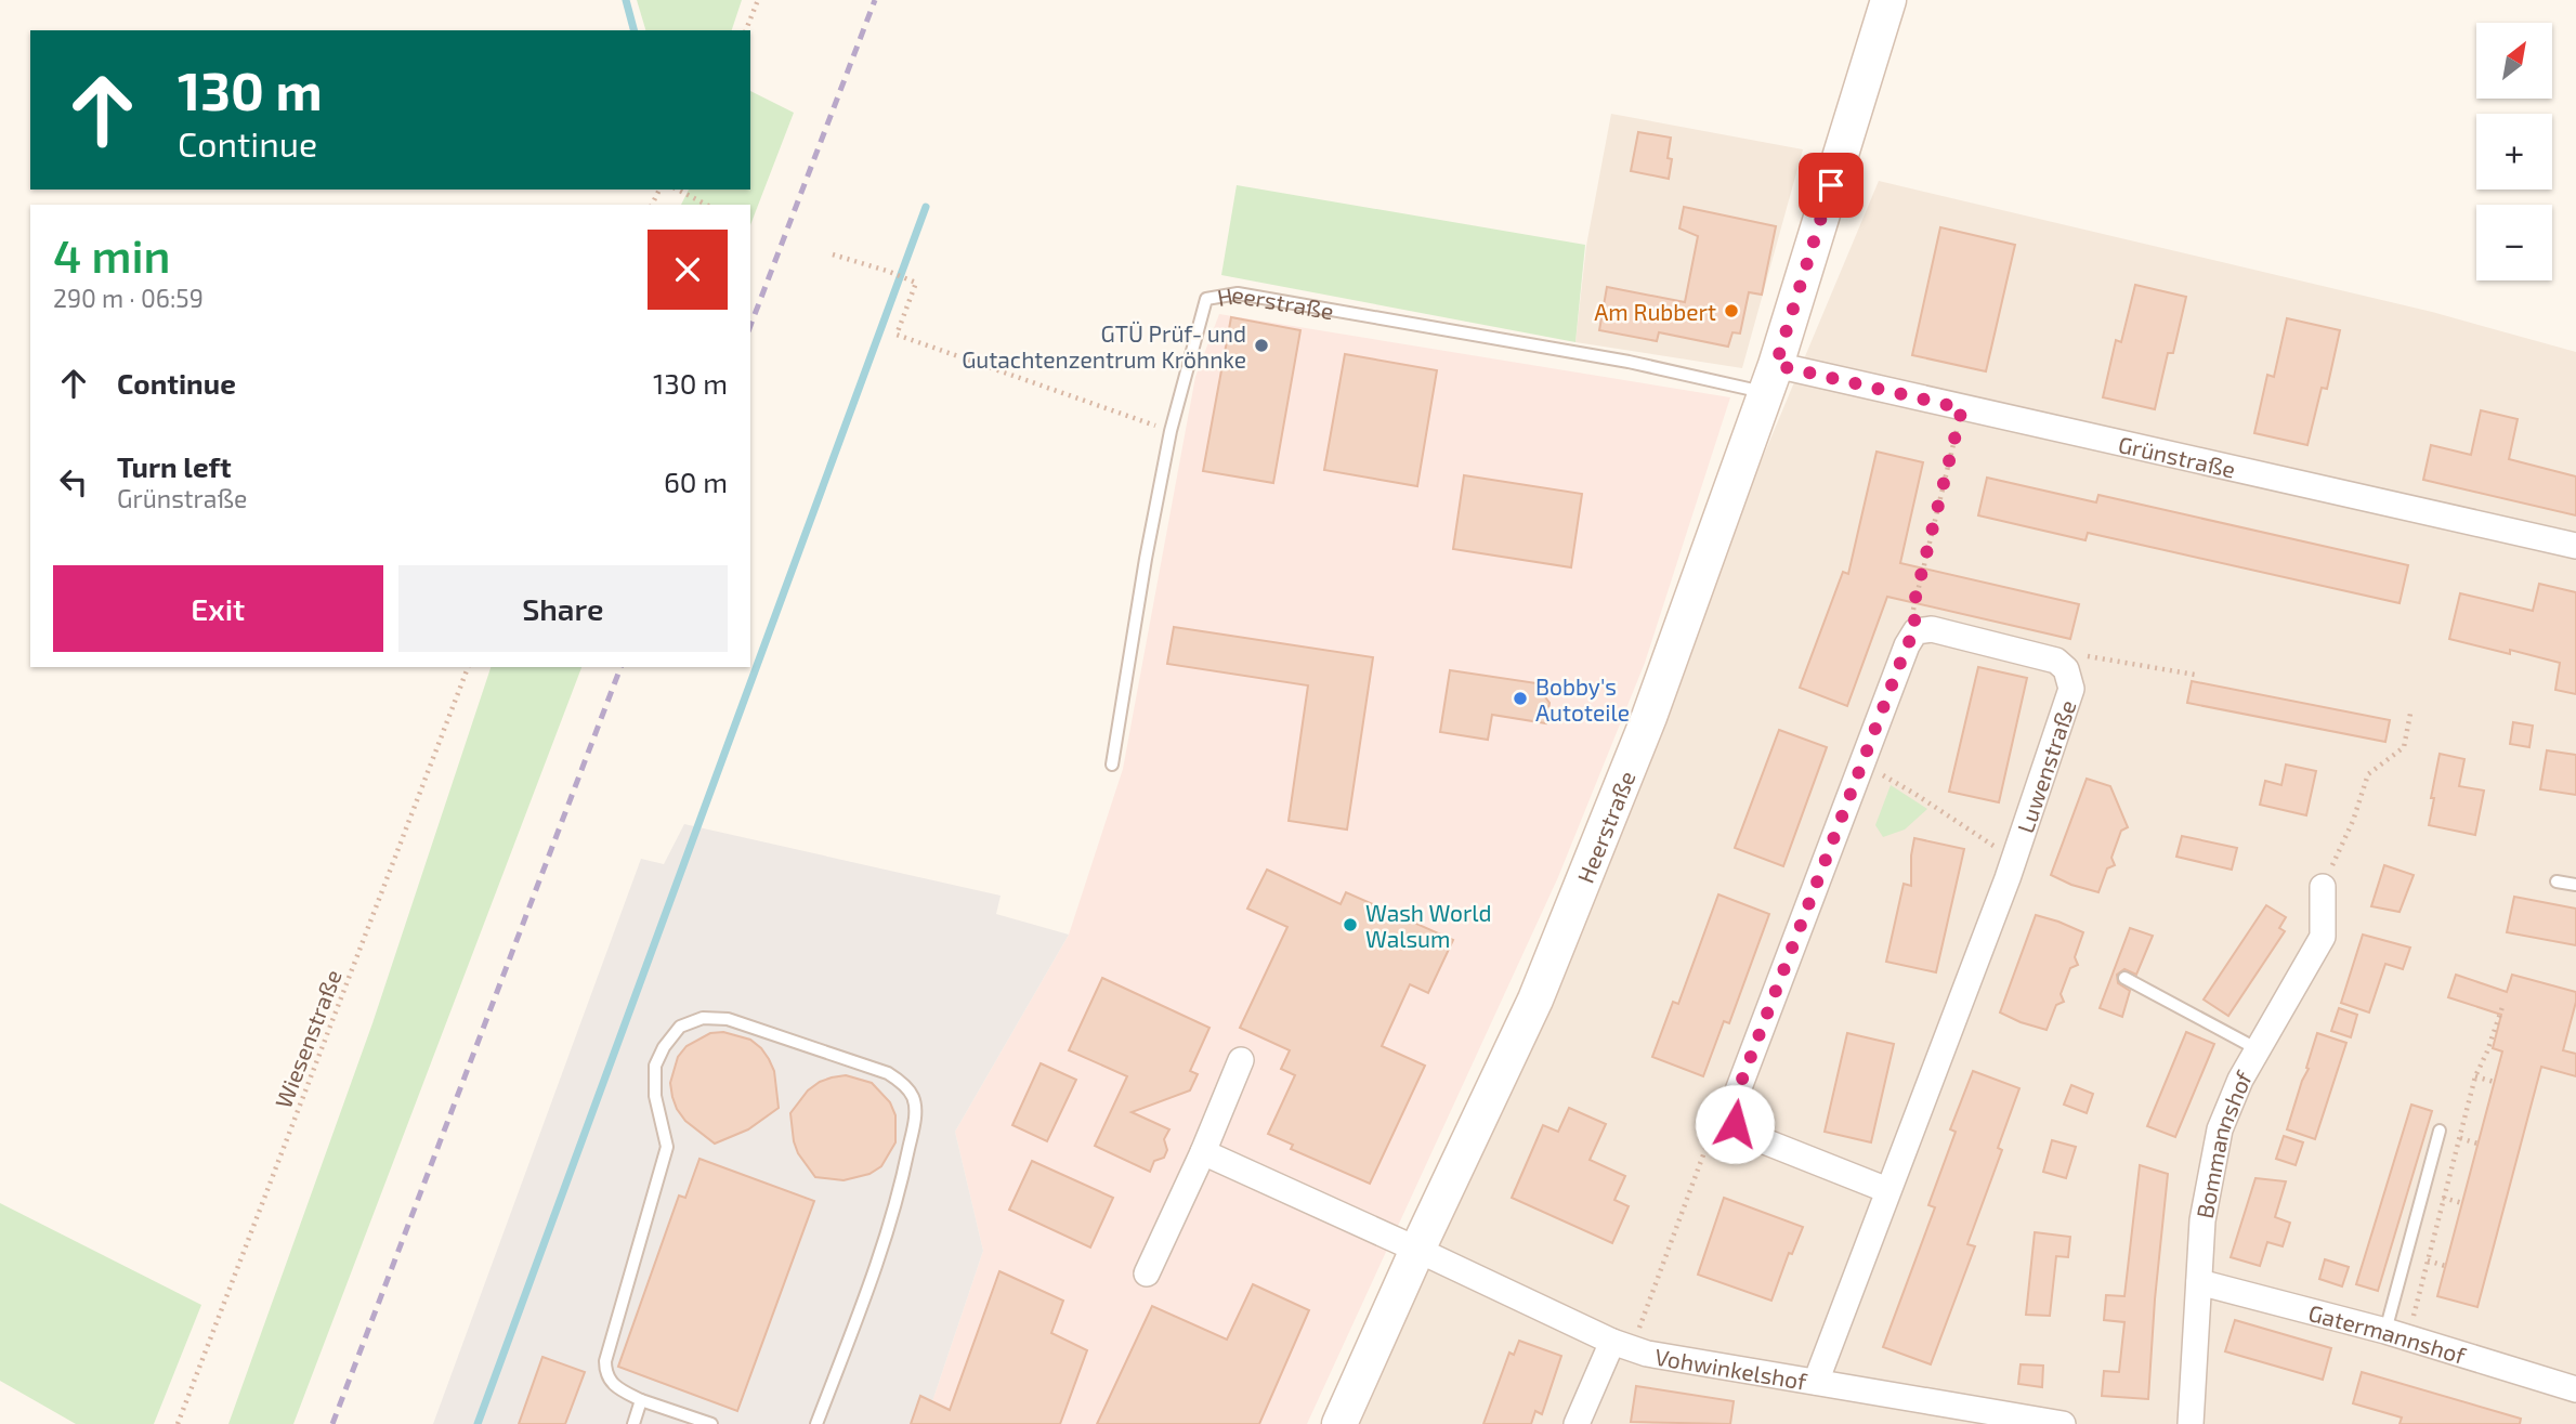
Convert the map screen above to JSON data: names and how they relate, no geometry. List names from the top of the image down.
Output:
{
  "streets": {
    "main road": ["Heerstraße"],
    "street": [
      "Grünstraße",
      "Luwenstraße",
      "Bommannshof",
      "Gatermannshof",
      "Vohwinkelshof"
    ],
    "path": ["Wiesenstraße"]
  },
  "crossings": [
    ["Heerstraße", "Grünstraße"],
    ["Heerstraße", "Vohwinkelshof"],
    ["Luwenstraße", "Vohwinkelshof"],
    ["Bommannshof", "Gatermannshof"]
  ],
  "places": [
    "Am Rubbert",
    "GTÜ Prüf- und Gutachtenzentrum Kröhnke",
    "Bobby's Autoteile",
    "Wash World Walsum"
  ],
  "north": "top right",
  "page": {
    "map_buttons": ["+", "−"],
    "turn": ["130 m", "Continue"],
    "heading": ["4 min", "290 m · 06:59"],
    "list": [
      {
        "name": "Continue",
        "value": "130 m"
      },
      {
        "name": "Turn left",
        "note": "Grünstraße",
        "value": "60 m"
      }
    ],
    "buttons": ["Exit", "Share"]
  }
}
